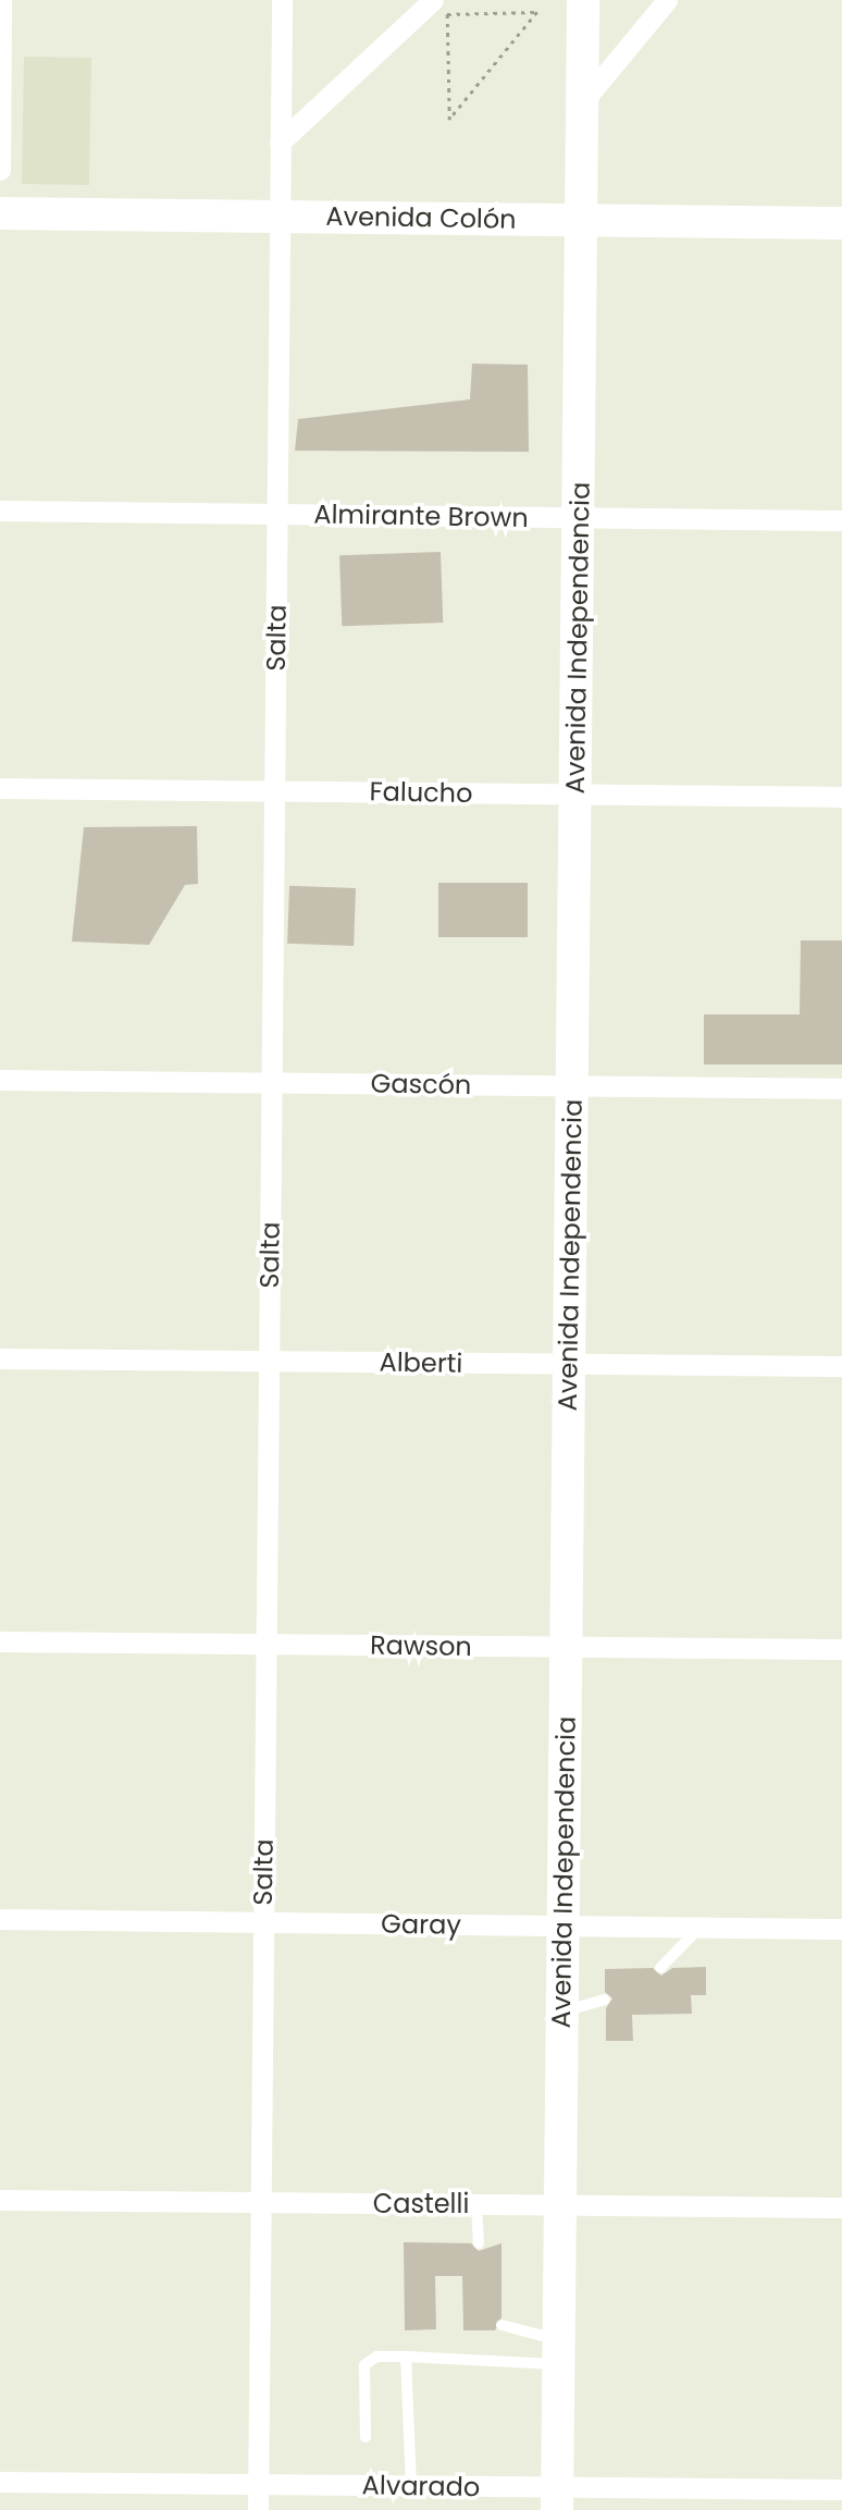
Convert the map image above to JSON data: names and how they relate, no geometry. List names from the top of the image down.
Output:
{
  "streets": {
    "main road": ["Avenida Colón", "Avenida Independencia"],
    "street": [
      "Almirante Brown",
      "Salta",
      "Falucho",
      "Gascón",
      "Alberti",
      "Rawson",
      "Garay",
      "Castelli",
      "Alvarado"
    ]
  },
  "crossings": [
    ["Avenida Colón", "Salta"],
    ["Avenida Colón", "Avenida Independencia"],
    ["Almirante Brown", "Salta"],
    ["Almirante Brown", "Avenida Independencia"],
    ["Salta", "Falucho"],
    ["Salta", "Gascón"],
    ["Salta", "Alberti"],
    ["Salta", "Rawson"],
    ["Salta", "Garay"],
    ["Salta", "Castelli"],
    ["Salta", "Alvarado"],
    ["Avenida Independencia", "Falucho"],
    ["Avenida Independencia", "Gascón"],
    ["Avenida Independencia", "Alberti"],
    ["Avenida Independencia", "Rawson"],
    ["Avenida Independencia", "Garay"],
    ["Avenida Independencia", "Castelli"],
    ["Avenida Independencia", "Alvarado"]
  ]
}
